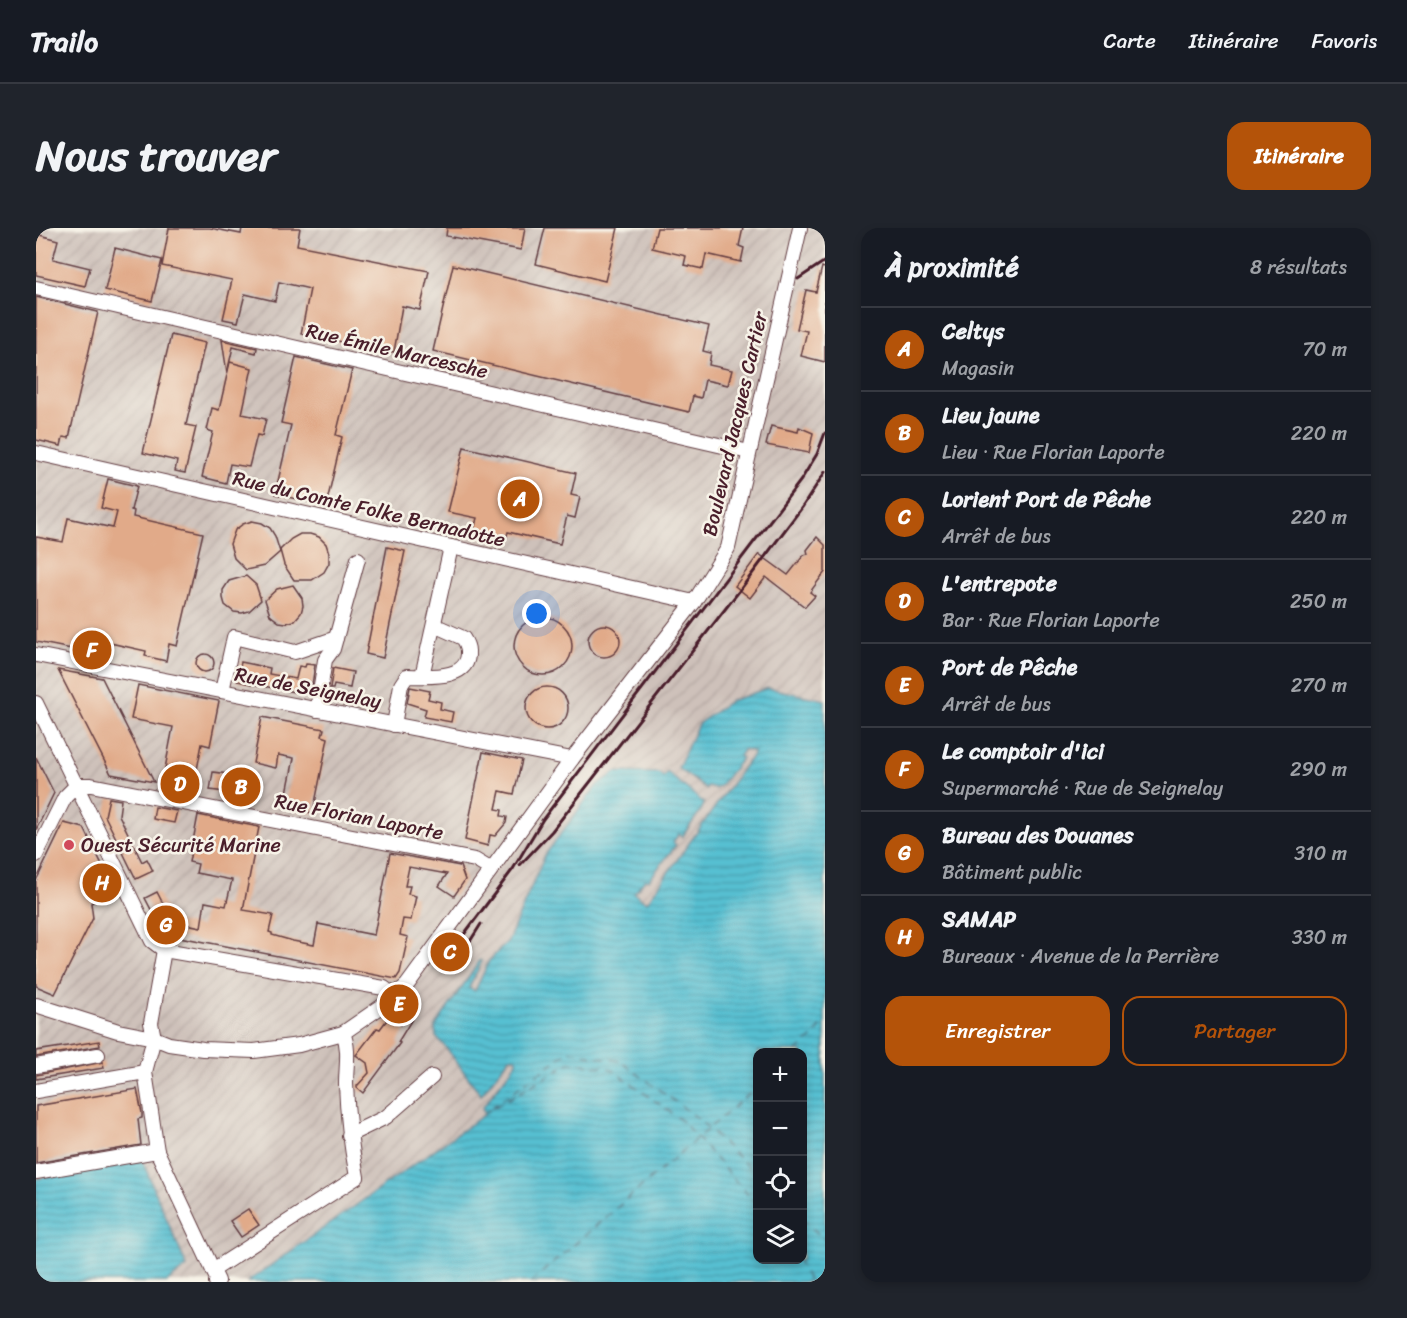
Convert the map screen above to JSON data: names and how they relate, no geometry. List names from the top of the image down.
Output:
{
  "streets": {
    "street": [
      "Rue Émile Marcesche",
      "Boulevard Jacques Cartier",
      "Rue du Comte Folke Bernadotte",
      "Rue de Seignelay",
      "Rue Florian Laporte"
    ]
  },
  "crossings": [
    ["Rue Émile Marcesche", "Boulevard Jacques Cartier"],
    ["Boulevard Jacques Cartier", "Rue du Comte Folke Bernadotte"],
    ["Boulevard Jacques Cartier", "Rue de Seignelay"],
    ["Boulevard Jacques Cartier", "Rue Florian Laporte"]
  ],
  "places": ["Ouest Sécurité Marine"],
  "page": {
    "header": "Trailo",
    "nav": ["Carte", "Itinéraire", "Favoris"],
    "title": "Nous trouver",
    "buttons": [
      "Itinéraire",
      ["Enregistrer", "Partager"]
    ],
    "heading": ["À proximité", "8 résultats"],
    "list": [
      {
        "mark": "A",
        "name": "Celtys",
        "note": "Magasin",
        "value": "70 m"
      },
      {
        "mark": "B",
        "name": "Lieu jaune",
        "note": "Lieu · Rue Florian Laporte",
        "value": "220 m"
      },
      {
        "mark": "C",
        "name": "Lorient Port de Pêche",
        "note": "Arrêt de bus",
        "value": "220 m"
      },
      {
        "mark": "D",
        "name": "L'entrepote",
        "note": "Bar · Rue Florian Laporte",
        "value": "250 m"
      },
      {
        "mark": "E",
        "name": "Port de Pêche",
        "note": "Arrêt de bus",
        "value": "270 m"
      },
      {
        "mark": "F",
        "name": "Le comptoir d'ici",
        "note": "Supermarché · Rue de Seignelay",
        "value": "290 m"
      },
      {
        "mark": "G",
        "name": "Bureau des Douanes",
        "note": "Bâtiment public",
        "value": "310 m"
      },
      {
        "mark": "H",
        "name": "SAMAP",
        "note": "Bureaux · Avenue de la Perrière",
        "value": "330 m"
      }
    ],
    "pins": [
      "A",
      "F",
      "D",
      "B",
      "H",
      "G",
      "C",
      "E"
    ],
    "map_buttons": ["+", "−"]
  }
}
